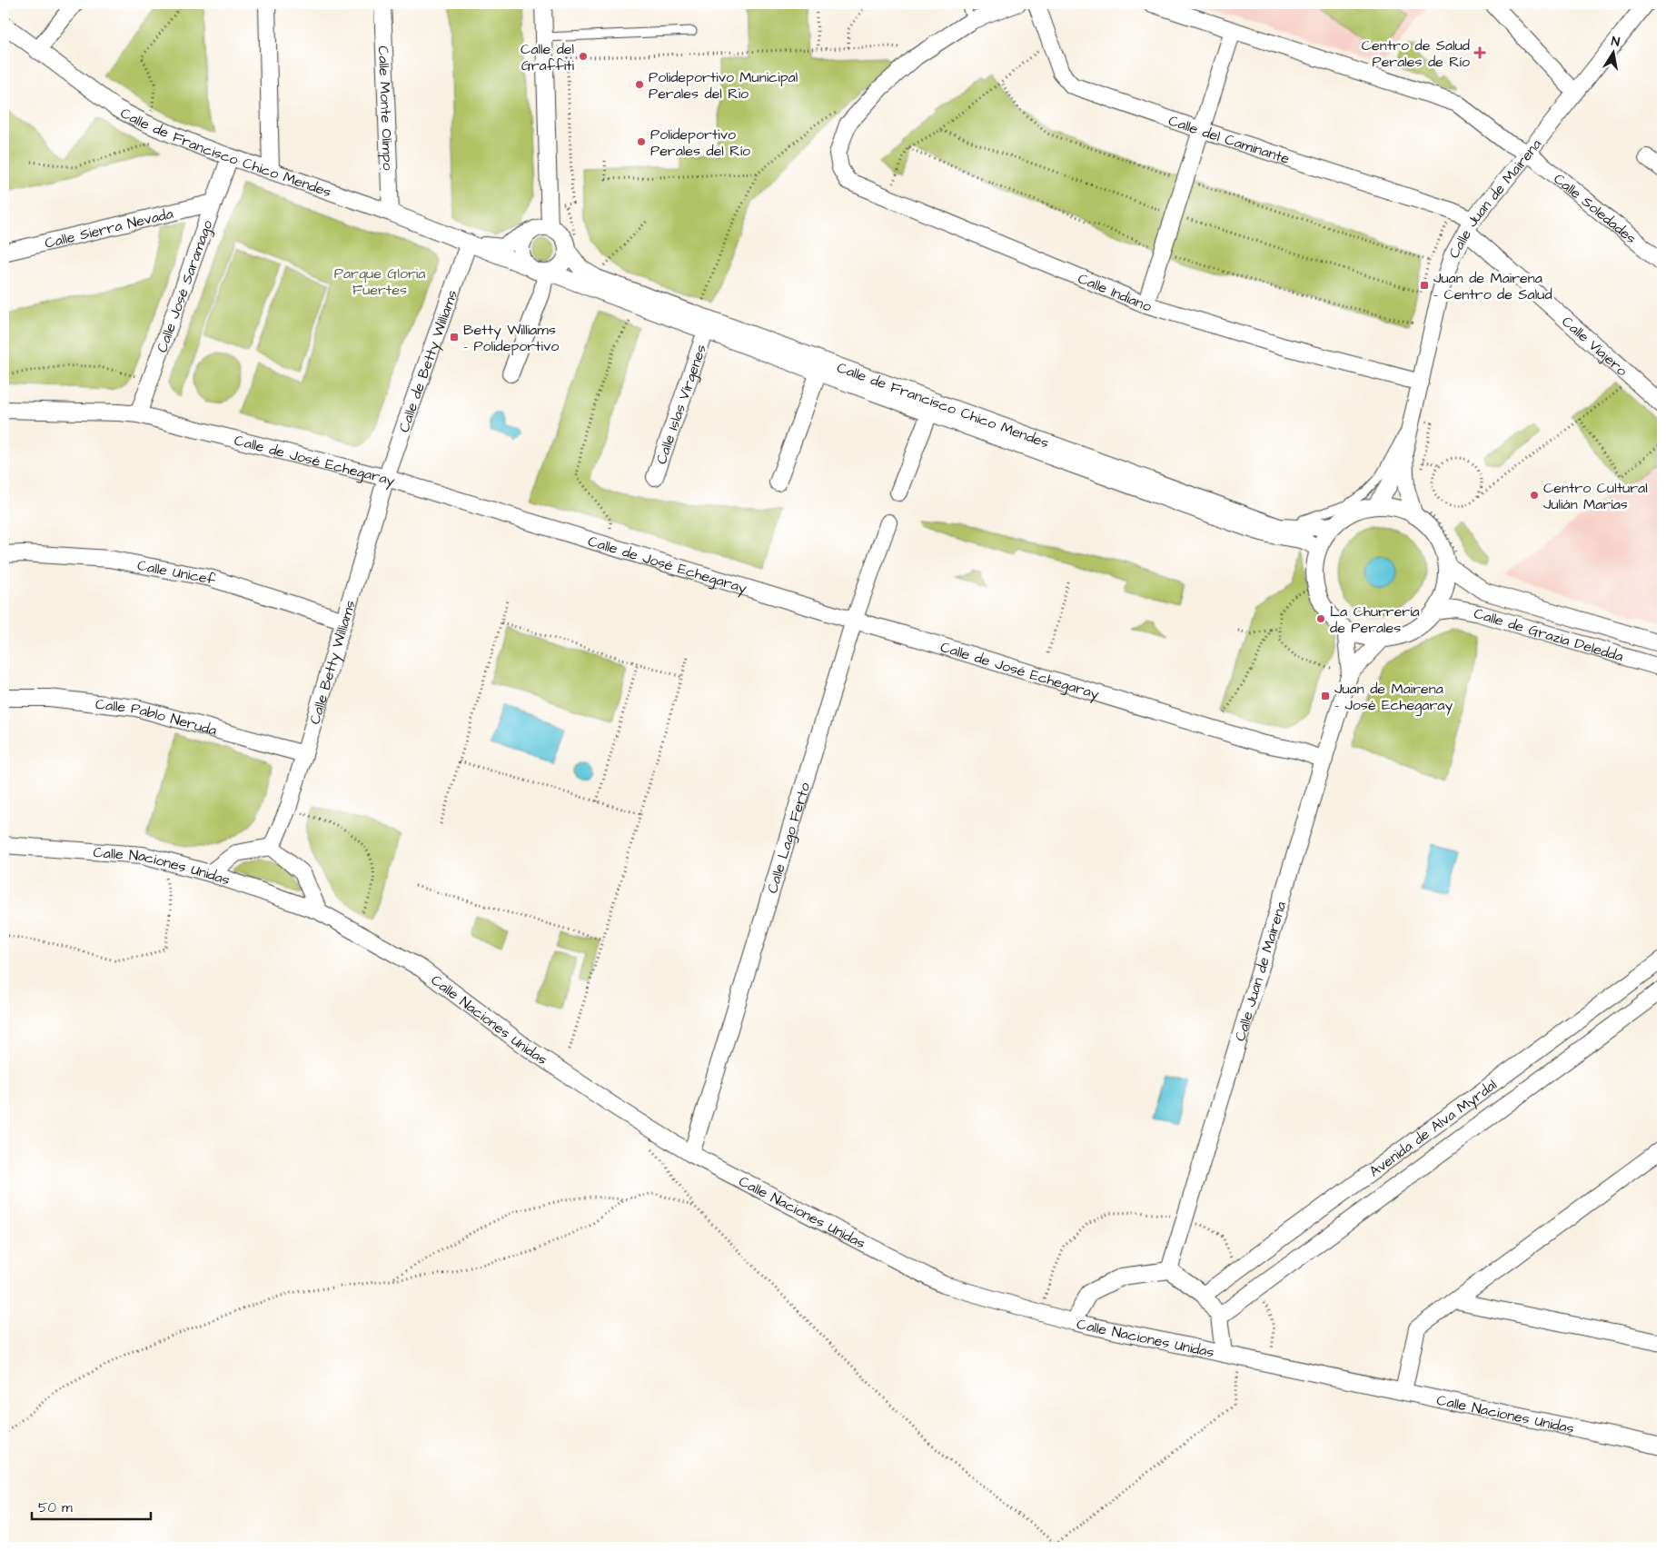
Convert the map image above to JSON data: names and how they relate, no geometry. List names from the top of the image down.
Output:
{
  "streets": {
    "street": [
      "Calle Monte Olimpo",
      "Calle del Caminante",
      "Calle de Francisco Chico Mendes",
      "Calle Juan de Mairena",
      "Calle Soledades",
      "Calle Sierra Nevada",
      "Calle José Saramago",
      "Calle Indiano",
      "Calle Viajero",
      "Calle de Betty Williams",
      "Calle Islas Vírgenes",
      "Calle de José Echegaray",
      "Calle Unicef",
      "Calle de Grazia Deledda",
      "Calle Betty Williams",
      "Calle Pablo Neruda",
      "Calle Lago Ferto",
      "Calle Naciones Unidas",
      "Avenida de Alva Myrdal"
    ]
  },
  "crossings": [
    ["Calle Monte Olimpo", "Calle de Francisco Chico Mendes"],
    ["Calle del Caminante", "Calle Juan de Mairena"],
    ["Calle del Caminante", "Calle Viajero"],
    ["Calle de Francisco Chico Mendes", "Calle Juan de Mairena"],
    ["Calle de Francisco Chico Mendes", "Calle José Saramago"],
    ["Calle de Francisco Chico Mendes", "Calle de Betty Williams"],
    ["Calle de Francisco Chico Mendes", "Calle Islas Vírgenes"],
    ["Calle de Francisco Chico Mendes", "Calle de Grazia Deledda"],
    ["Calle Juan de Mairena", "Calle Soledades"],
    ["Calle Juan de Mairena", "Calle Indiano"],
    ["Calle Juan de Mairena", "Calle Viajero"],
    ["Calle Juan de Mairena", "Calle de José Echegaray"],
    ["Calle Juan de Mairena", "Calle de Grazia Deledda"],
    ["Calle Sierra Nevada", "Calle José Saramago"],
    ["Calle José Saramago", "Calle de José Echegaray"],
    ["Calle de Betty Williams", "Calle de José Echegaray"],
    ["Calle de Betty Williams", "Calle Betty Williams"],
    ["Calle de José Echegaray", "Calle Betty Williams"],
    ["Calle de José Echegaray", "Calle Lago Ferto"],
    ["Calle Unicef", "Calle Betty Williams"],
    ["Calle Betty Williams", "Calle Pablo Neruda"],
    ["Calle Lago Ferto", "Calle Naciones Unidas"]
  ],
  "parks": ["Parque Gloria Fuertes"],
  "places": {
    "health": ["Centro de Salud Perales de Río"],
    "other": [
      "Calle del Graffiti",
      "Polideportivo Municipal Perales del Rio",
      "Polideportivo Perales del Río",
      "Centro Cultural Julián Marías",
      "La Churrería de Perales"
    ],
    "transit": ["Juan de Mairena - Centro de Salud", "Betty Williams - Polideportivo", "Juan de Mairena - José Echegaray"]
  },
  "scale_bar": "50 m",
  "north": "top"
}
